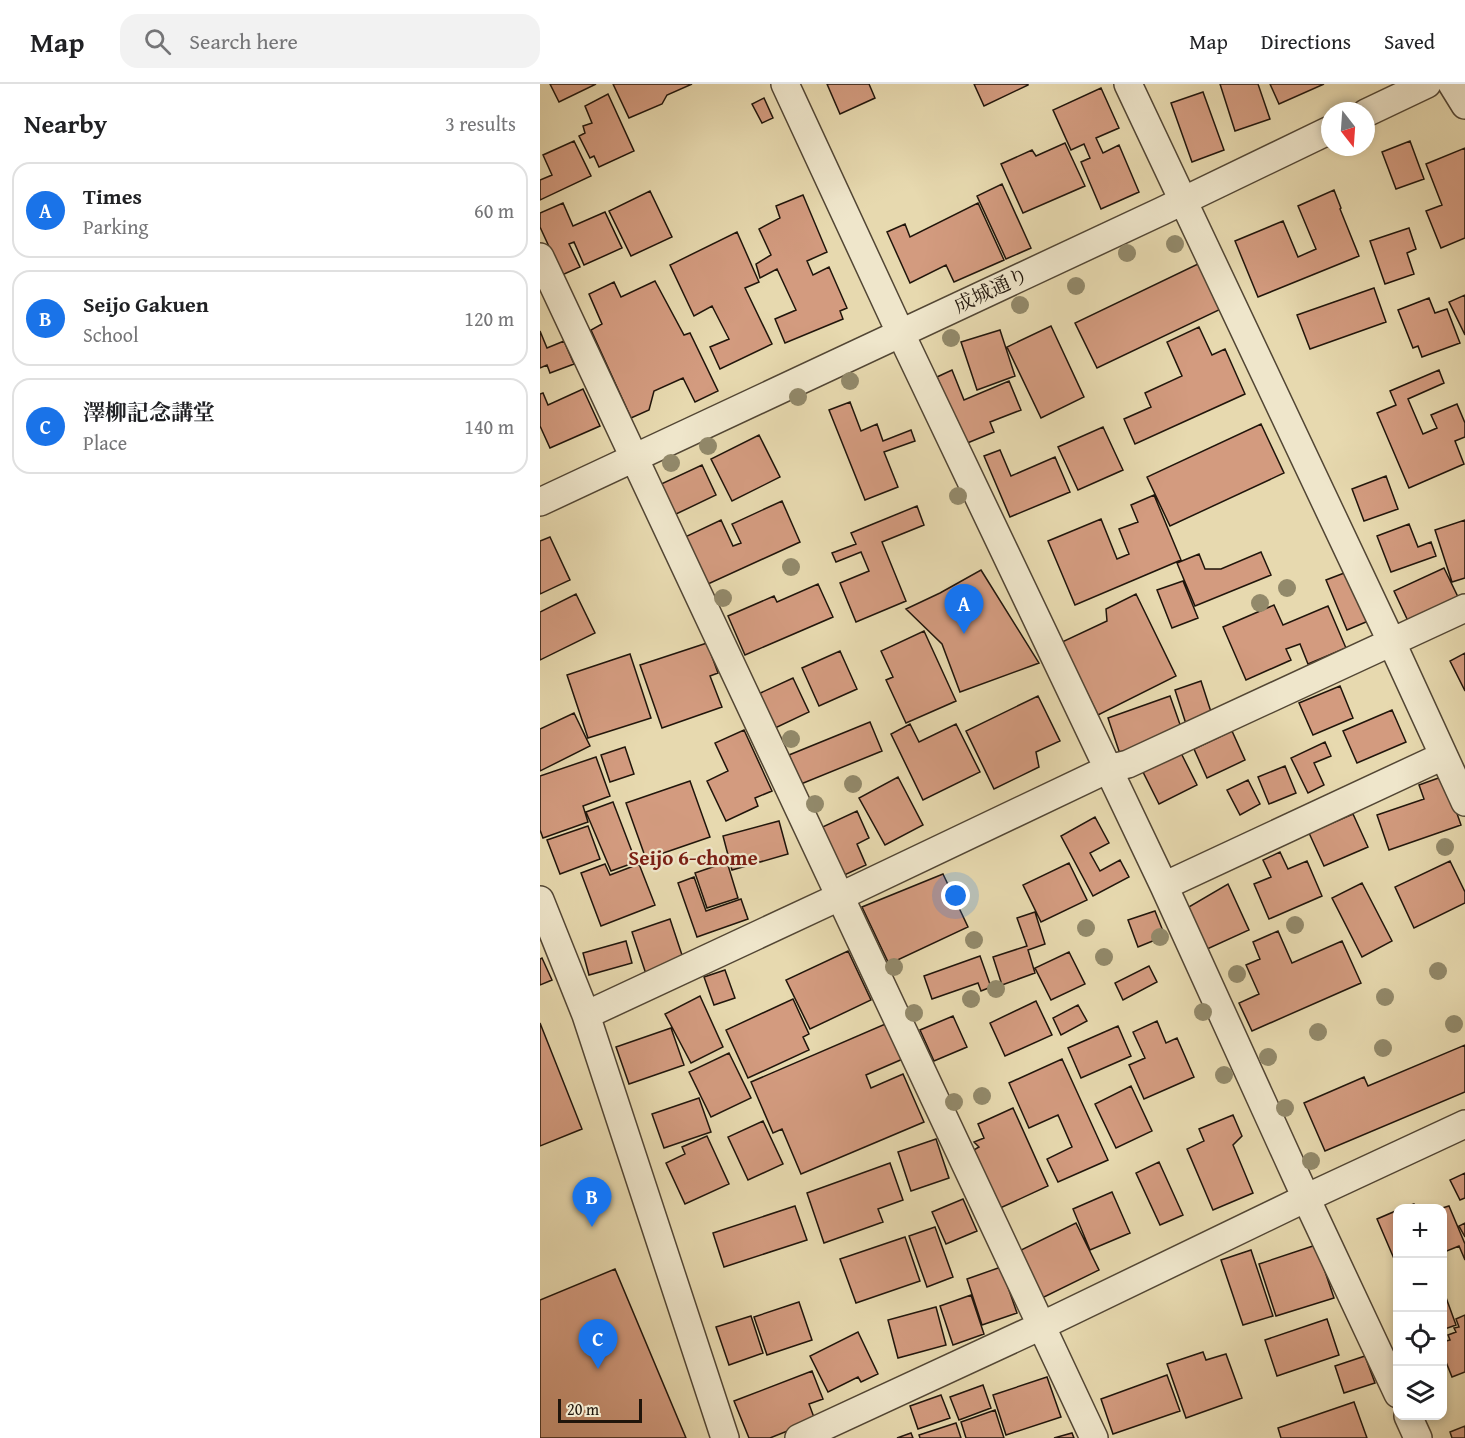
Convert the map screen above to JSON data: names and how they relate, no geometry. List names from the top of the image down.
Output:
{
  "streets": {
    "street": ["成城通り"]
  },
  "districts": ["Seijo 6-chome"],
  "scale_bar": "20 m",
  "north": "bottom",
  "page": {
    "header": "Map",
    "search": "Search here",
    "nav": ["Map", "Directions", "Saved"],
    "heading": ["Nearby", "3 results"],
    "list": [
      {
        "mark": "A",
        "name": "Times",
        "note": "Parking",
        "value": "60 m"
      },
      {
        "mark": "B",
        "name": "Seijo Gakuen",
        "note": "School",
        "value": "120 m"
      },
      {
        "mark": "C",
        "name": "澤柳記念講堂",
        "note": "Place",
        "value": "140 m"
      }
    ],
    "pins": ["A", "B", "C"],
    "map_buttons": ["+", "−"],
    "scale": "20 m"
  }
}
